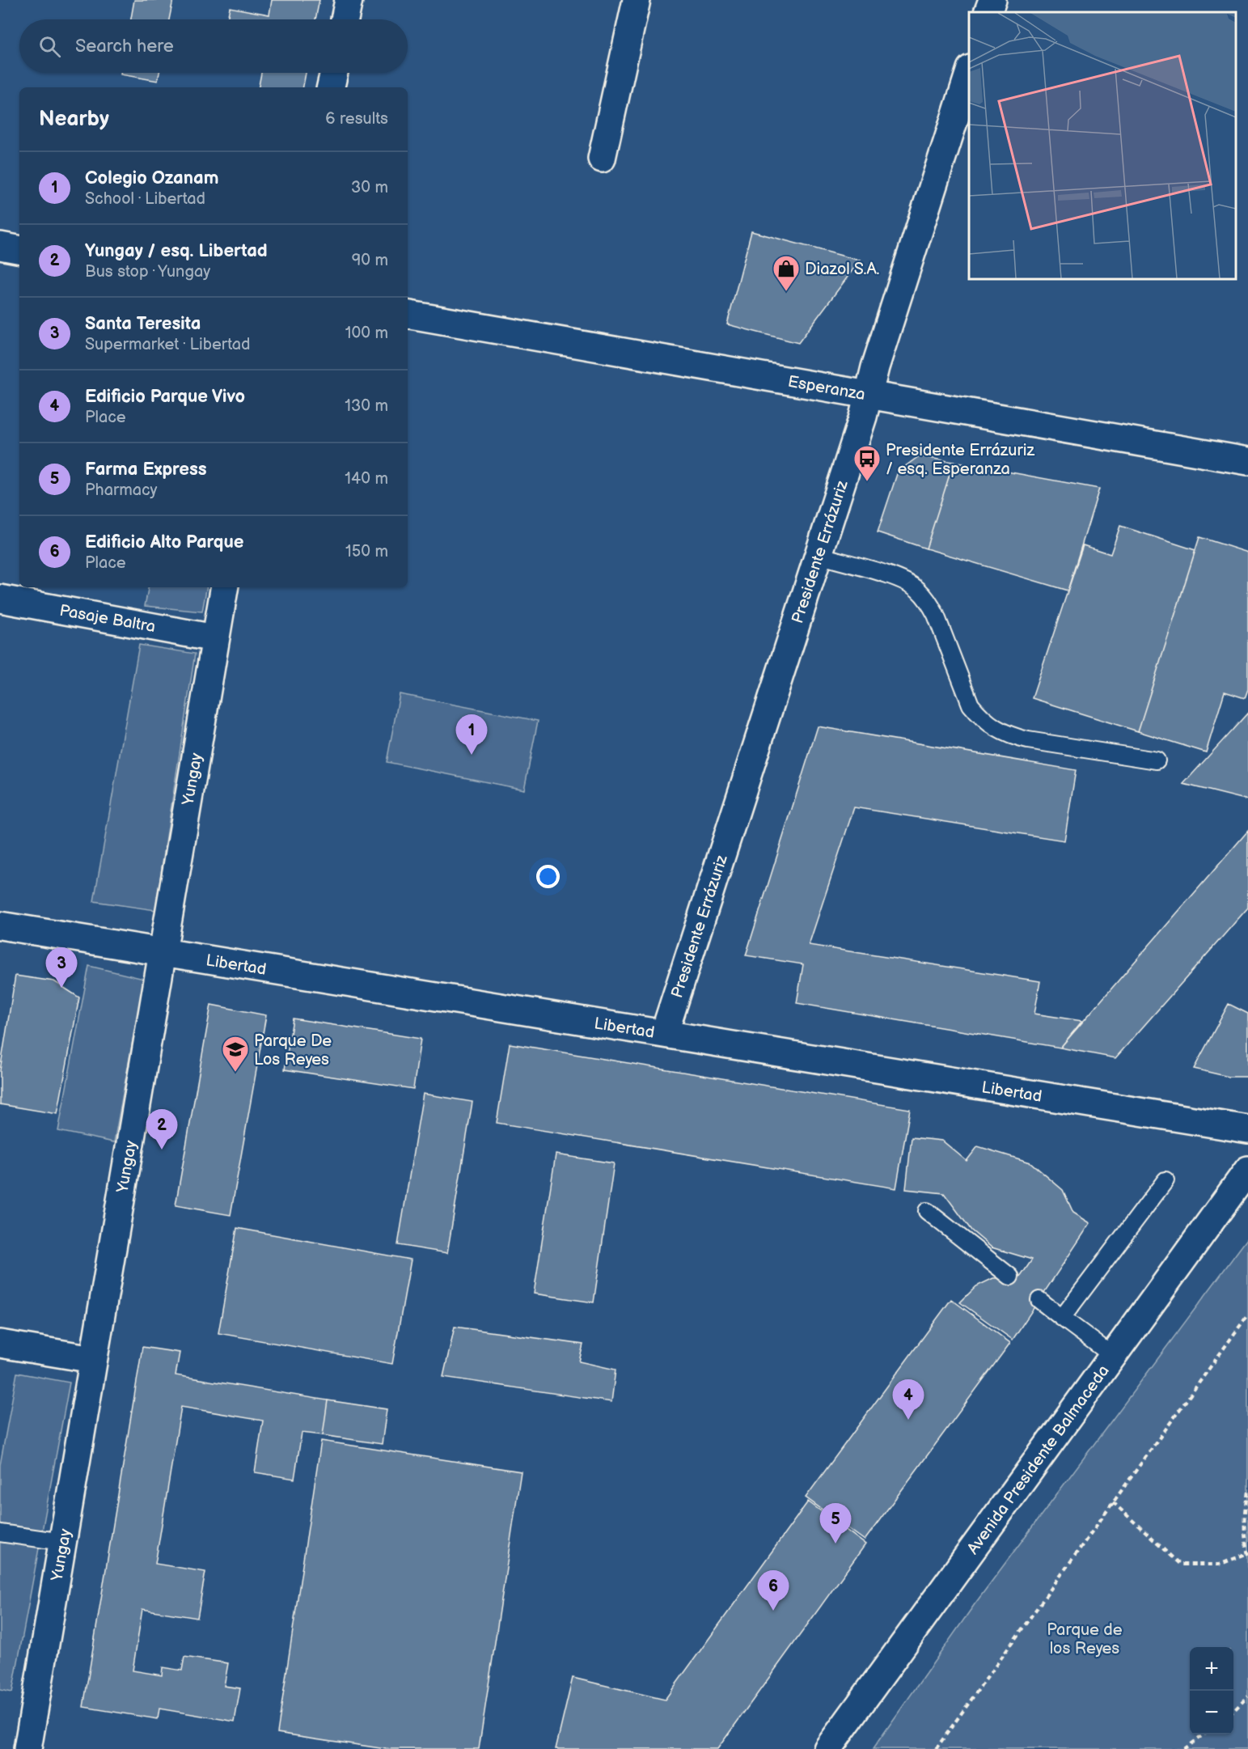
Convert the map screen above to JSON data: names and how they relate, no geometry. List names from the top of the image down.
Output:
{
  "streets": {
    "street": [
      "Esperanza",
      "Presidente Errázuriz",
      "Pasaje Baltra",
      "Yungay",
      "Libertad",
      "Avenida Presidente Balmaceda"
    ]
  },
  "crossings": [
    ["Esperanza", "Presidente Errázuriz"],
    ["Presidente Errázuriz", "Libertad"],
    ["Pasaje Baltra", "Yungay"],
    ["Yungay", "Libertad"]
  ],
  "parks": ["Parque de los Reyes"],
  "places": {
    "shop": ["Diazol S.A."],
    "bus stop": ["Presidente Errázuriz / esq. Esperanza"],
    "school or university": ["Parque De Los Reyes"]
  },
  "page": {
    "search": "Search here",
    "heading": ["Nearby", "6 results"],
    "list": [
      {
        "mark": "1",
        "name": "Colegio Ozanam",
        "note": "School · Libertad",
        "value": "30 m"
      },
      {
        "mark": "2",
        "name": "Yungay / esq. Libertad",
        "note": "Bus stop · Yungay",
        "value": "90 m"
      },
      {
        "mark": "3",
        "name": "Santa Teresita",
        "note": "Supermarket · Libertad",
        "value": "100 m"
      },
      {
        "mark": "4",
        "name": "Edificio Parque Vivo",
        "note": "Place",
        "value": "130 m"
      },
      {
        "mark": "5",
        "name": "Farma Express",
        "note": "Pharmacy",
        "value": "140 m"
      },
      {
        "mark": "6",
        "name": "Edificio Alto Parque",
        "note": "Place",
        "value": "150 m"
      }
    ],
    "pins": [
      "1",
      "3",
      "2",
      "4",
      "5",
      "6"
    ],
    "map_buttons": ["+", "−"]
  }
}
